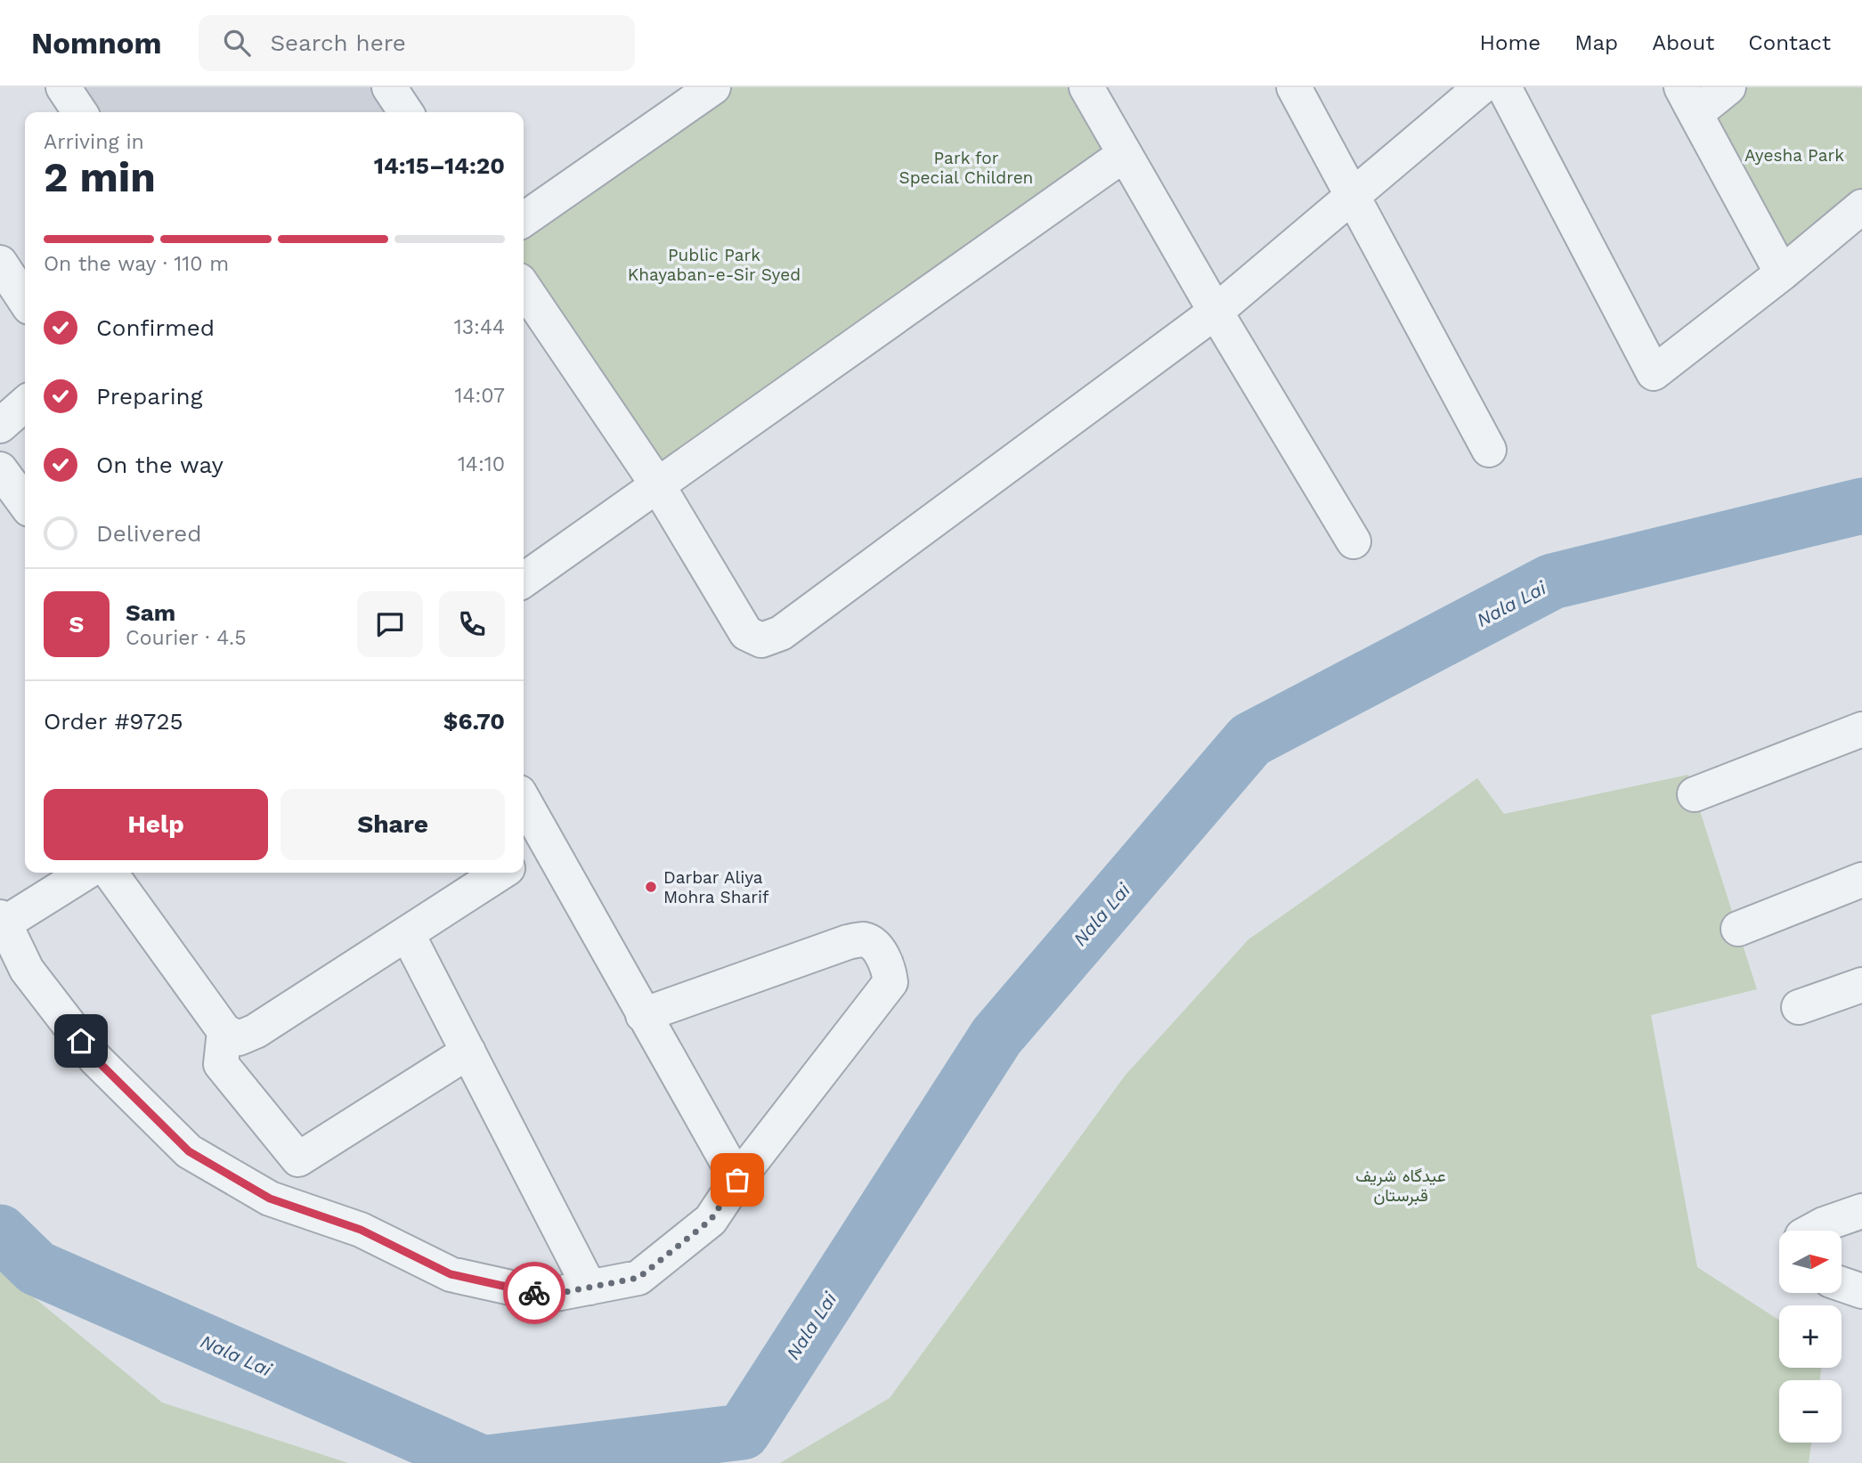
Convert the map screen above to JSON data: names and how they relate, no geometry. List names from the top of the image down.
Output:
{
  "water": ["Nala Lai"],
  "parks": [
    "Ayesha Park",
    "Park for Special Children",
    "Public Park Khayaban-e-Sir Syed",
    "عیدگاہ شریف قبرستان"
  ],
  "places": ["Darbar Aliya Mohra Sharif"],
  "north": "right",
  "page": {
    "header": "Nomnom",
    "search": "Search here",
    "nav": [
      "Home",
      "Map",
      "About",
      "Contact"
    ],
    "heading": ["2 min", "Arriving in", "14:15–14:20"],
    "panel": [
      "Sam",
      "Courier · 4.5",
      "Order #9725",
      "$6.70"
    ],
    "bar": "On the way · 110 m",
    "list": [
      ["Confirmed", "13:44"],
      ["Preparing", "14:07"],
      ["On the way", "14:10"],
      "Delivered"
    ],
    "round": "S",
    "buttons": ["Help", "Share"],
    "map_buttons": ["+", "−"]
  }
}
